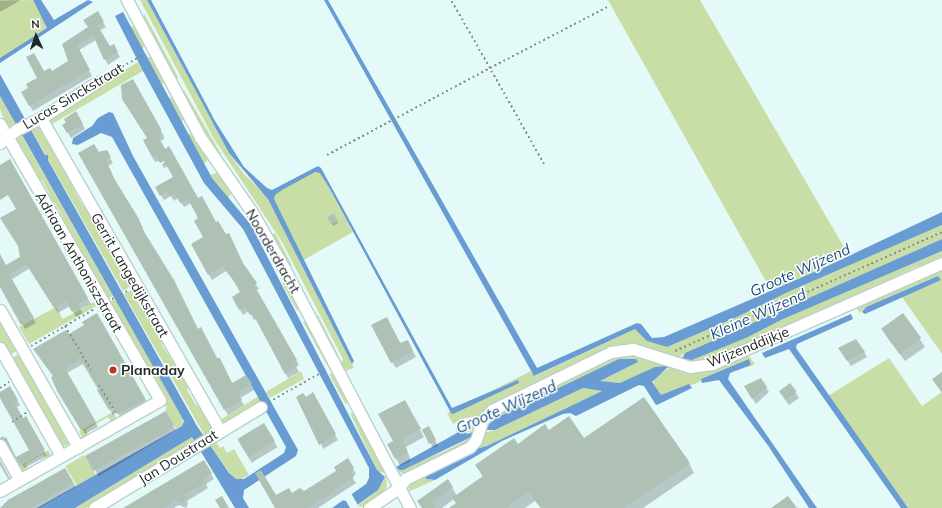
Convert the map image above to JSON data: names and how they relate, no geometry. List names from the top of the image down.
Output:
{
  "streets": {
    "street": [
      "Lucas Sinckstraat",
      "Noorderdracht",
      "Adriaan Anthoniszstraat",
      "Gerrit Langedijkstraat",
      "Wijzenddijkje",
      "Jan Doustraat"
    ]
  },
  "crossings": [
    ["Lucas Sinckstraat", "Adriaan Anthoniszstraat"],
    ["Lucas Sinckstraat", "Gerrit Langedijkstraat"],
    ["Noorderdracht", "Wijzenddijkje"],
    ["Gerrit Langedijkstraat", "Jan Doustraat"]
  ],
  "water": ["Groote Wijzend", "Kleine Wijzend"],
  "places": ["Planaday"],
  "north": "top"
}
